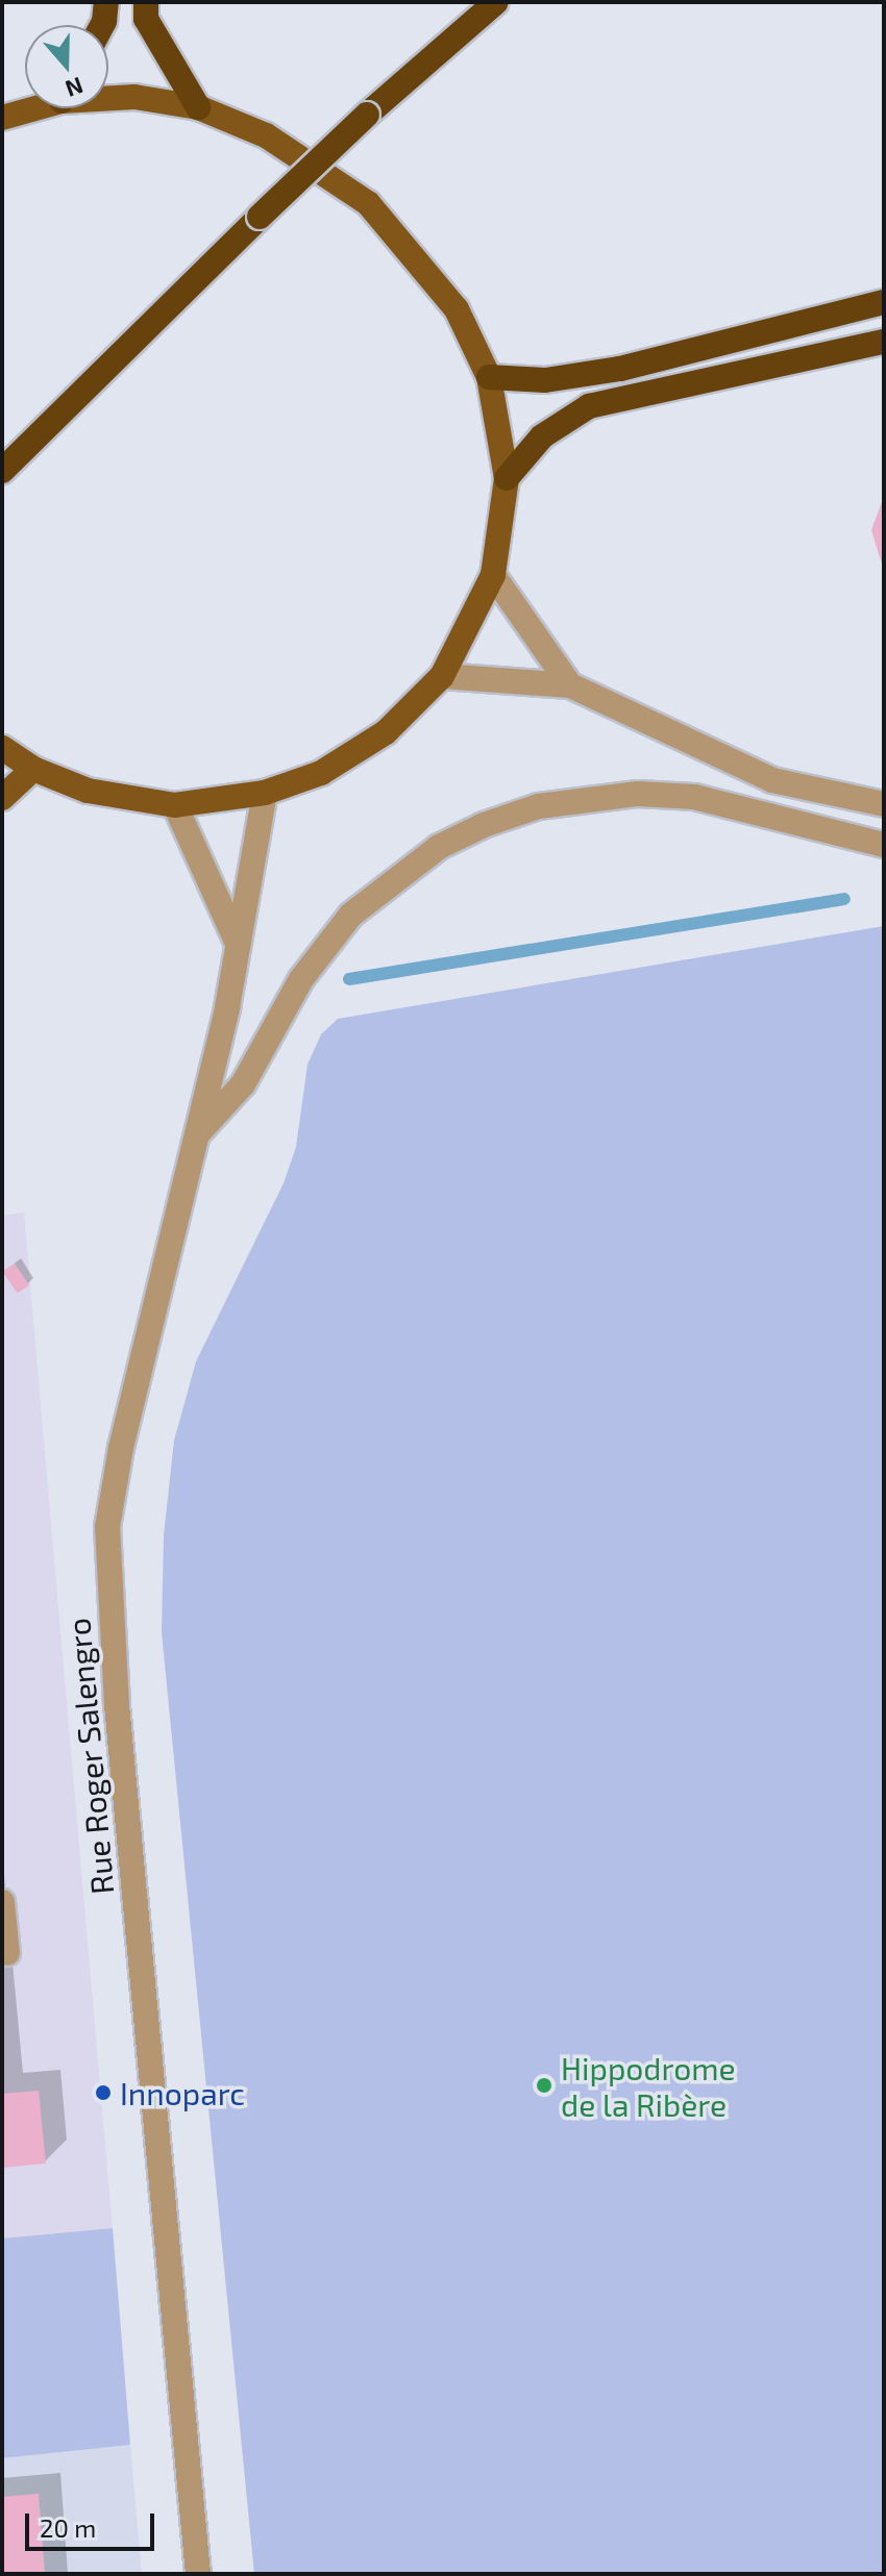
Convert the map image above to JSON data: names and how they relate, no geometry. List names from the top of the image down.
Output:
{
  "streets": {
    "street": ["Rue Roger Salengro"]
  },
  "places": ["Hippodrome de la Ribère", "Innoparc"],
  "scale_bar": "20 m",
  "north": "bottom"
}
